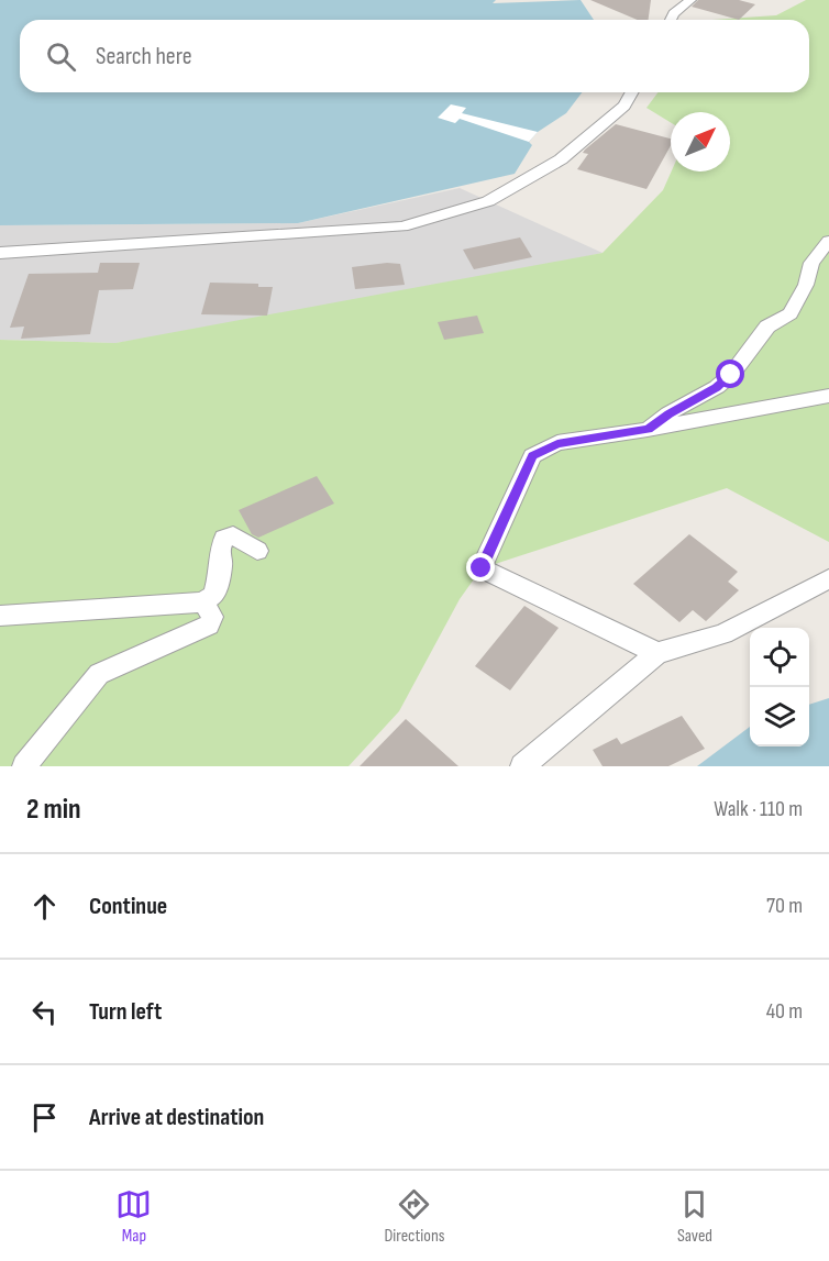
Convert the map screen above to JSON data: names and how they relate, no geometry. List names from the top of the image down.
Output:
{
  "north": "top right",
  "page": {
    "search": "Search here",
    "heading": ["2 min", "Walk · 110 m"],
    "list": [
      ["Continue", "70 m"],
      ["Turn left", "40 m"],
      "Arrive at destination"
    ],
    "nav": ["Map", "Directions", "Saved"]
  }
}
